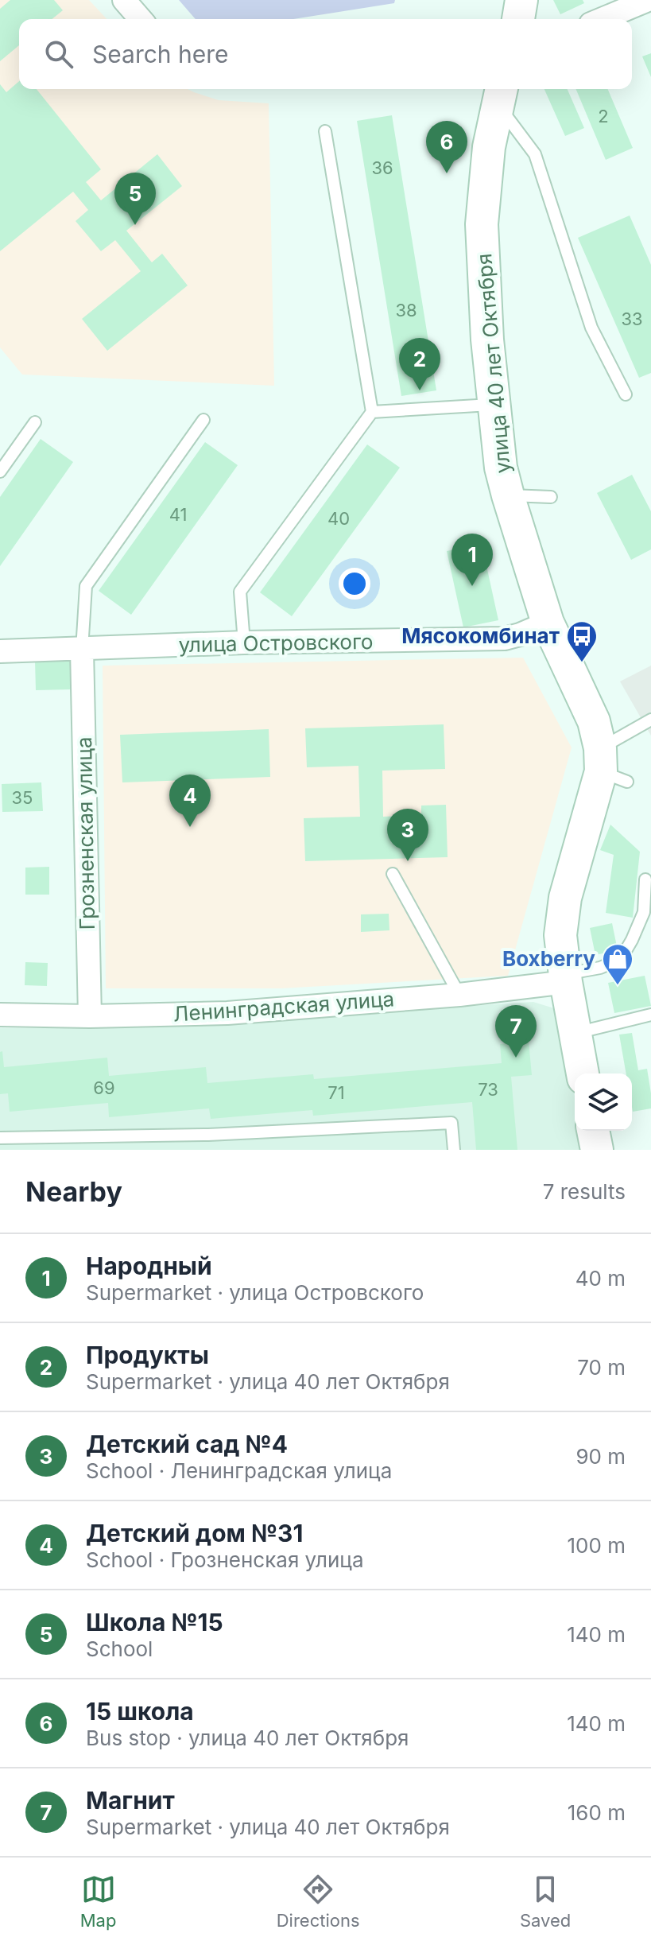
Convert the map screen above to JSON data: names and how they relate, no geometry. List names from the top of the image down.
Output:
{
  "streets": {
    "main road": ["улица 40 лет Октября"],
    "street": ["улица Островского", "Грозненская улица", "Ленинградская улица"]
  },
  "crossings": [
    ["улица 40 лет Октября", "улица Островского"],
    ["улица Островского", "Грозненская улица"],
    ["Грозненская улица", "Ленинградская улица"]
  ],
  "places": {
    "bus stop": ["Мясокомбинат"],
    "shop": ["Boxberry"]
  },
  "house_numbers": [
    "2",
    "36",
    "38",
    "33",
    "41",
    "40",
    "35",
    "69",
    "73",
    "71"
  ],
  "page": {
    "search": "Search here",
    "pins": [
      "6",
      "5",
      "2",
      "1",
      "4",
      "3",
      "7"
    ],
    "heading": ["Nearby", "7 results"],
    "list": [
      {
        "mark": "1",
        "name": "Народный",
        "note": "Supermarket · улица Островского",
        "value": "40 m"
      },
      {
        "mark": "2",
        "name": "Продукты",
        "note": "Supermarket · улица 40 лет Октября",
        "value": "70 m"
      },
      {
        "mark": "3",
        "name": "Детский сад №4",
        "note": "School · Ленинградская улица",
        "value": "90 m"
      },
      {
        "mark": "4",
        "name": "Детский дом №31",
        "note": "School · Грозненская улица",
        "value": "100 m"
      },
      {
        "mark": "5",
        "name": "Школа №15",
        "note": "School",
        "value": "140 m"
      },
      {
        "mark": "6",
        "name": "15 школа",
        "note": "Bus stop · улица 40 лет Октября",
        "value": "140 m"
      },
      {
        "mark": "7",
        "name": "Магнит",
        "note": "Supermarket · улица 40 лет Октября",
        "value": "160 m"
      }
    ],
    "nav": ["Map", "Directions", "Saved"]
  }
}
